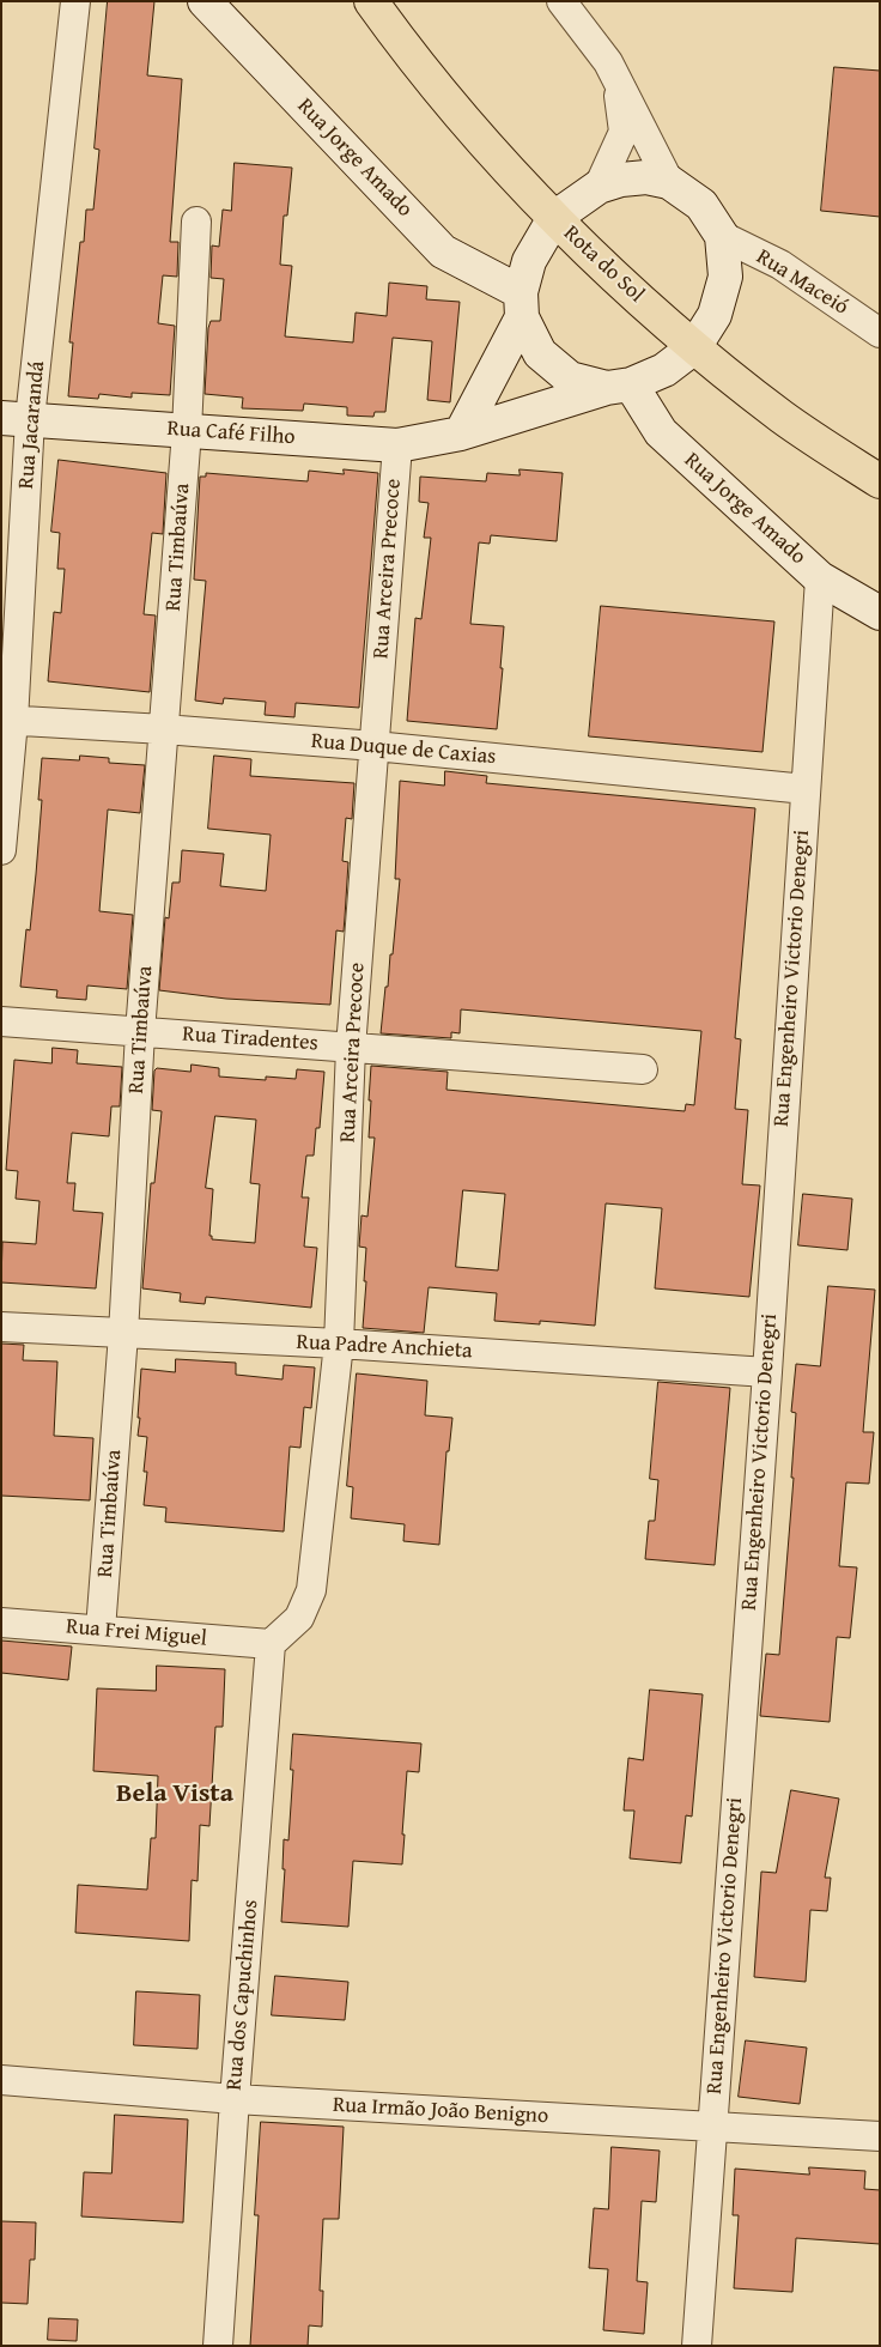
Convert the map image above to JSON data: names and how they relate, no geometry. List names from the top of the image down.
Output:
{
  "streets": {
    "highway": ["Rota do Sol"],
    "street": [
      "Rua Jorge Amado",
      "Rua Maceió",
      "Rua Jacarandá",
      "Rua Café Filho",
      "Rua Timbaúva",
      "Rua Arceira Precoce",
      "Rua Duque de Caxias",
      "Rua Engenheiro Victorio Denegri",
      "Rua Tiradentes",
      "Rua Padre Anchieta",
      "Rua Frei Miguel",
      "Rua dos Capuchinhos",
      "Rua Irmão João Benigno"
    ]
  },
  "crossings": [
    ["Rua Jorge Amado", "Rua Café Filho"],
    ["Rua Jorge Amado", "Rua Engenheiro Victorio Denegri"],
    ["Rota do Sol", "Rua Café Filho"],
    ["Rua Jacarandá", "Rua Café Filho"],
    ["Rua Jacarandá", "Rua Duque de Caxias"],
    ["Rua Café Filho", "Rua Timbaúva"],
    ["Rua Café Filho", "Rua Arceira Precoce"],
    ["Rua Timbaúva", "Rua Duque de Caxias"],
    ["Rua Timbaúva", "Rua Tiradentes"],
    ["Rua Timbaúva", "Rua Padre Anchieta"],
    ["Rua Timbaúva", "Rua Frei Miguel"],
    ["Rua Arceira Precoce", "Rua Duque de Caxias"],
    ["Rua Arceira Precoce", "Rua Tiradentes"],
    ["Rua Arceira Precoce", "Rua Padre Anchieta"],
    ["Rua Arceira Precoce", "Rua Frei Miguel"],
    ["Rua Arceira Precoce", "Rua dos Capuchinhos"],
    ["Rua Duque de Caxias", "Rua Engenheiro Victorio Denegri"],
    ["Rua Engenheiro Victorio Denegri", "Rua Padre Anchieta"],
    ["Rua Engenheiro Victorio Denegri", "Rua Irmão João Benigno"],
    ["Rua Frei Miguel", "Rua dos Capuchinhos"],
    ["Rua dos Capuchinhos", "Rua Irmão João Benigno"]
  ],
  "districts": ["Bela Vista"]
}
